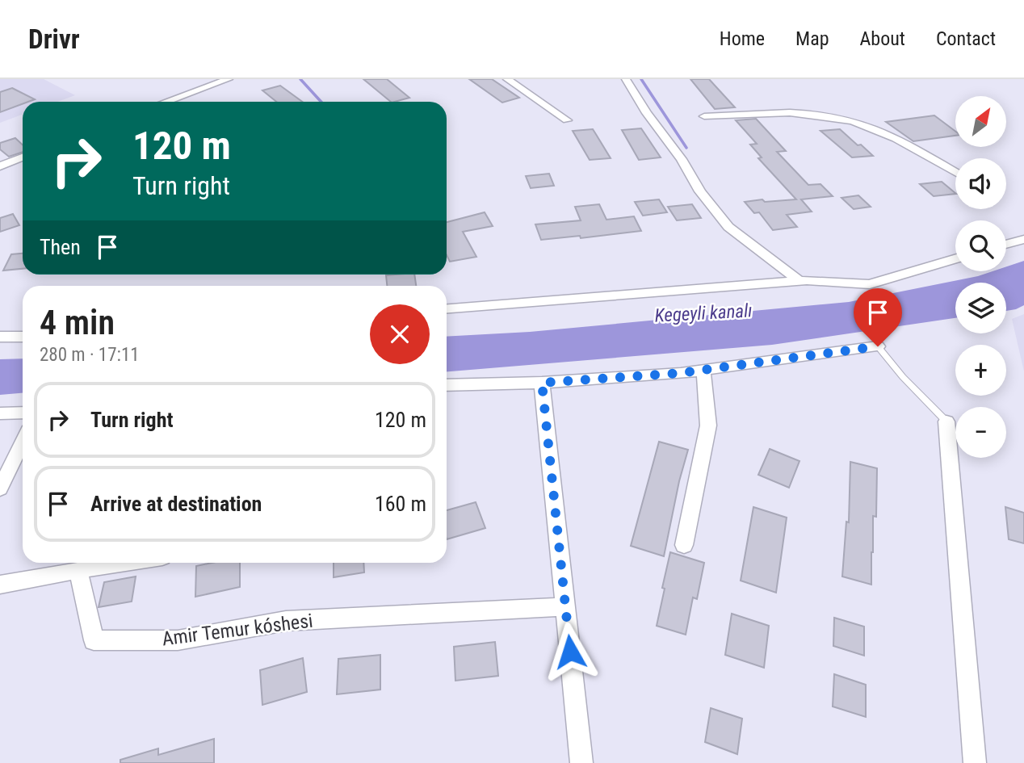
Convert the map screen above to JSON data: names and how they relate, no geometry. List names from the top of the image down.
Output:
{
  "streets": {
    "street": ["Amir Temur kóshesi"]
  },
  "water": ["Kegeyli kanalı"],
  "north": "top right",
  "page": {
    "header": "Drivr",
    "nav": [
      "Home",
      "Map",
      "About",
      "Contact"
    ],
    "map_buttons": ["+", "−"],
    "turn": ["120 m", "Turn right"],
    "then": "Then",
    "heading": ["4 min", "280 m · 17:11"],
    "list": [
      {
        "name": "Turn right",
        "value": "120 m"
      },
      {
        "name": "Arrive at destination",
        "value": "160 m"
      }
    ]
  }
}
